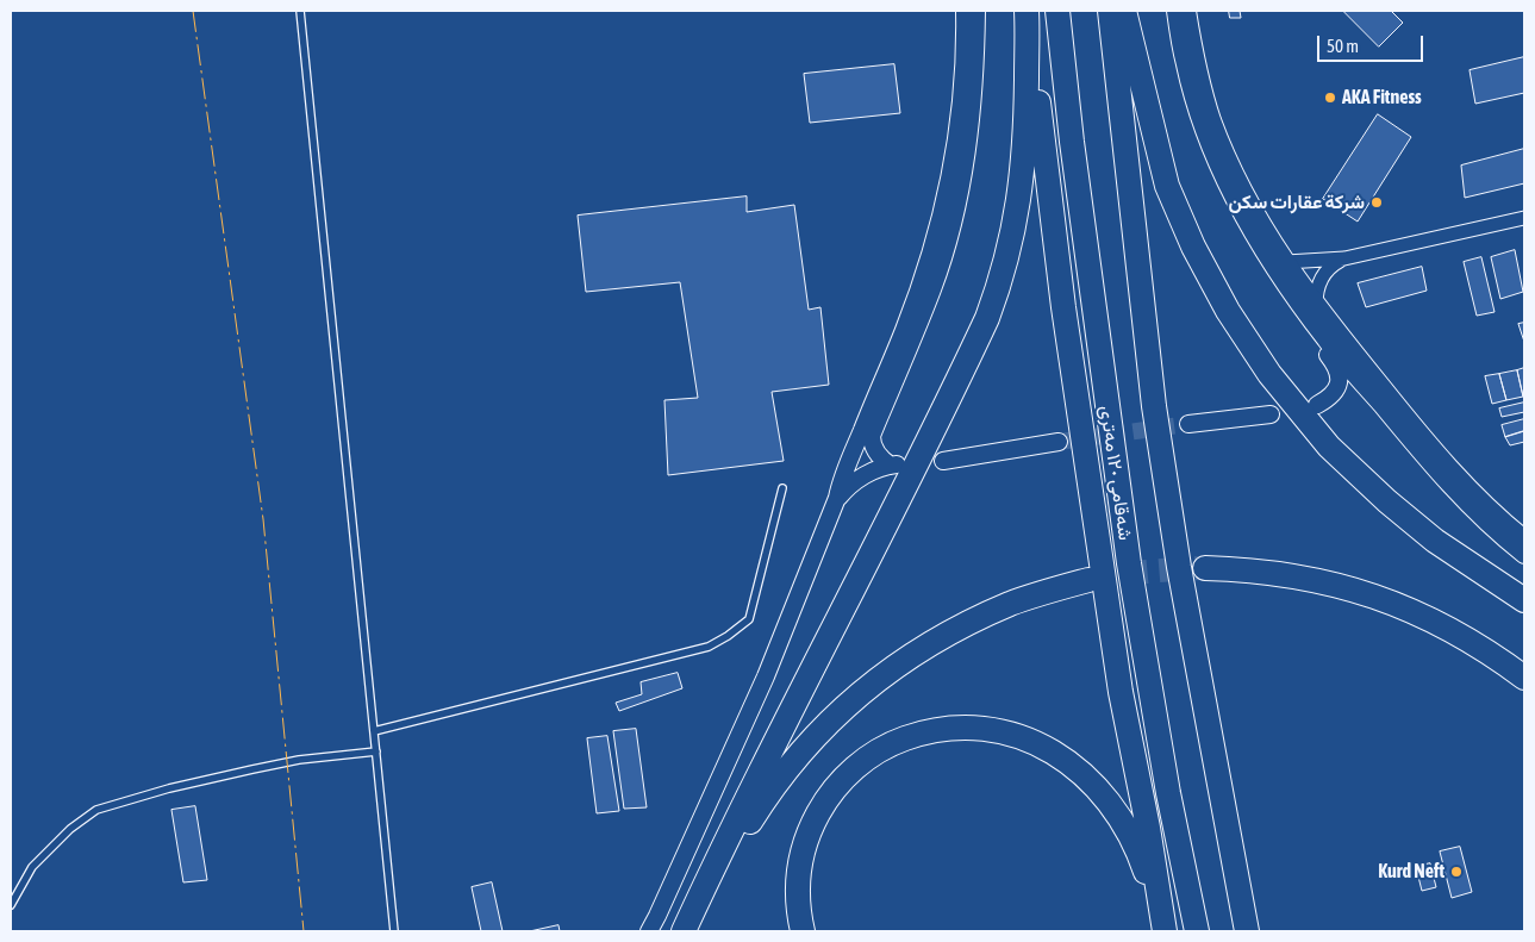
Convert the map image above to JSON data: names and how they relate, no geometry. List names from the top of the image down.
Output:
{
  "streets": {
    "highway": ["شەقامی ١٢٠ مەتری"]
  },
  "places": ["AKA Fitness", "شركة عقارات سكن", "Kurd Neft"],
  "scale_bar": "50 m"
}
